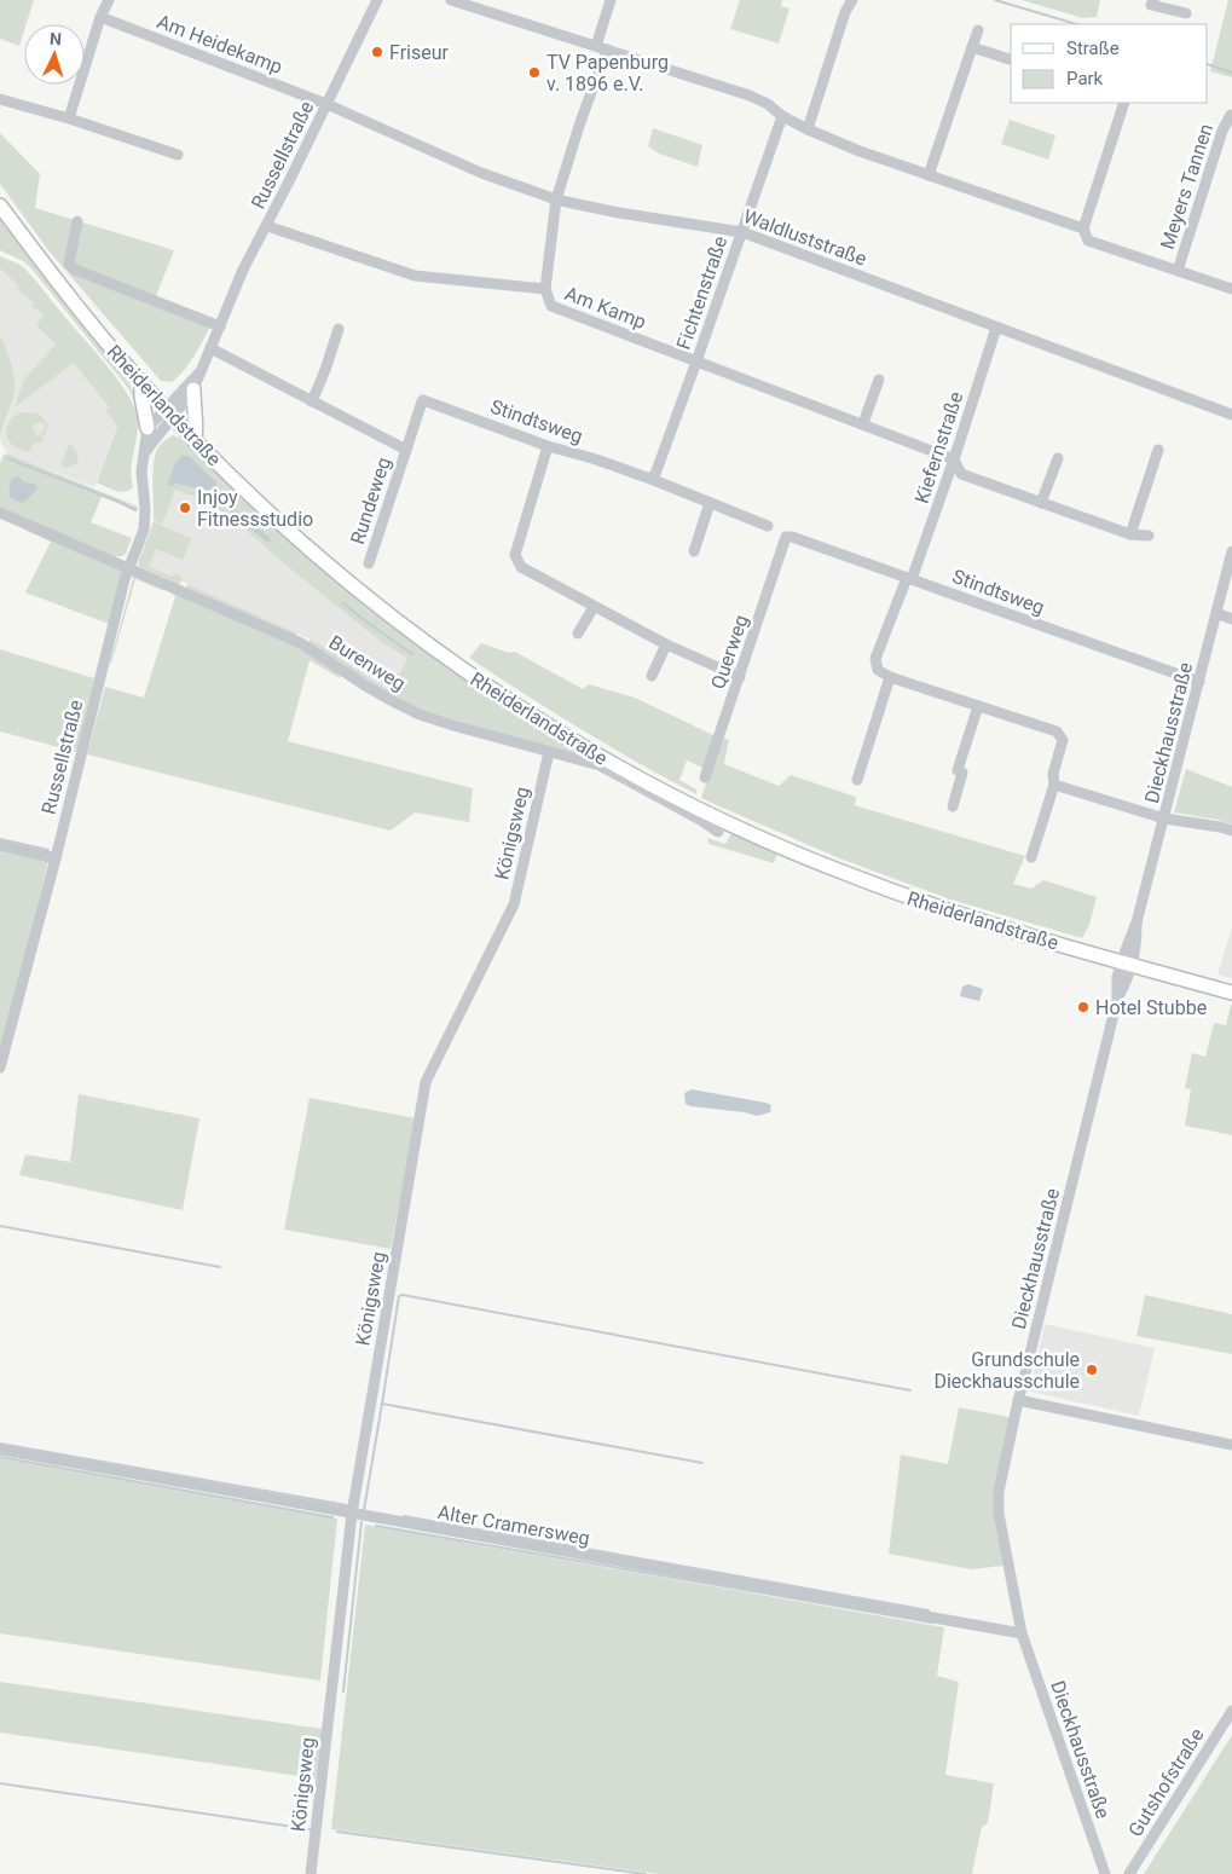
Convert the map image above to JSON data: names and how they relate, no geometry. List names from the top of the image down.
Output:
{
  "streets": {
    "main road": ["Rheiderlandstraße"],
    "street": [
      "Am Heidekamp",
      "Russellstraße",
      "Meyers Tannen",
      "Waldluststraße",
      "Fichtenstraße",
      "Am Kamp",
      "Stindtsweg",
      "Kiefernstraße",
      "Rundeweg",
      "Querweg",
      "Burenweg",
      "Dieckhausstraße",
      "Königsweg",
      "Alter Cramersweg",
      "Gutshofstraße"
    ]
  },
  "crossings": [
    ["Am Heidekamp", "Russellstraße"],
    ["Am Heidekamp", "Waldluststraße"],
    ["Russellstraße", "Waldluststraße"],
    ["Russellstraße", "Am Kamp"],
    ["Russellstraße", "Rheiderlandstraße"],
    ["Russellstraße", "Rundeweg"],
    ["Russellstraße", "Burenweg"],
    ["Meyers Tannen", "Fichtenstraße"],
    ["Waldluststraße", "Fichtenstraße"],
    ["Waldluststraße", "Kiefernstraße"],
    ["Fichtenstraße", "Am Kamp"],
    ["Fichtenstraße", "Stindtsweg"],
    ["Am Kamp", "Kiefernstraße"],
    ["Rheiderlandstraße", "Dieckhausstraße"],
    ["Stindtsweg", "Kiefernstraße"],
    ["Stindtsweg", "Rundeweg"],
    ["Stindtsweg", "Querweg"],
    ["Stindtsweg", "Dieckhausstraße"],
    ["Burenweg", "Königsweg"],
    ["Dieckhausstraße", "Alter Cramersweg"],
    ["Königsweg", "Alter Cramersweg"]
  ],
  "places": [
    "Friseur",
    "TV Papenburg v. 1896 e.V.",
    "Injoy Fitnessstudio",
    "Hotel Stubbe",
    "Grundschule Dieckhausschule"
  ],
  "legend": ["Straße", "Park"],
  "north": "top"
}
